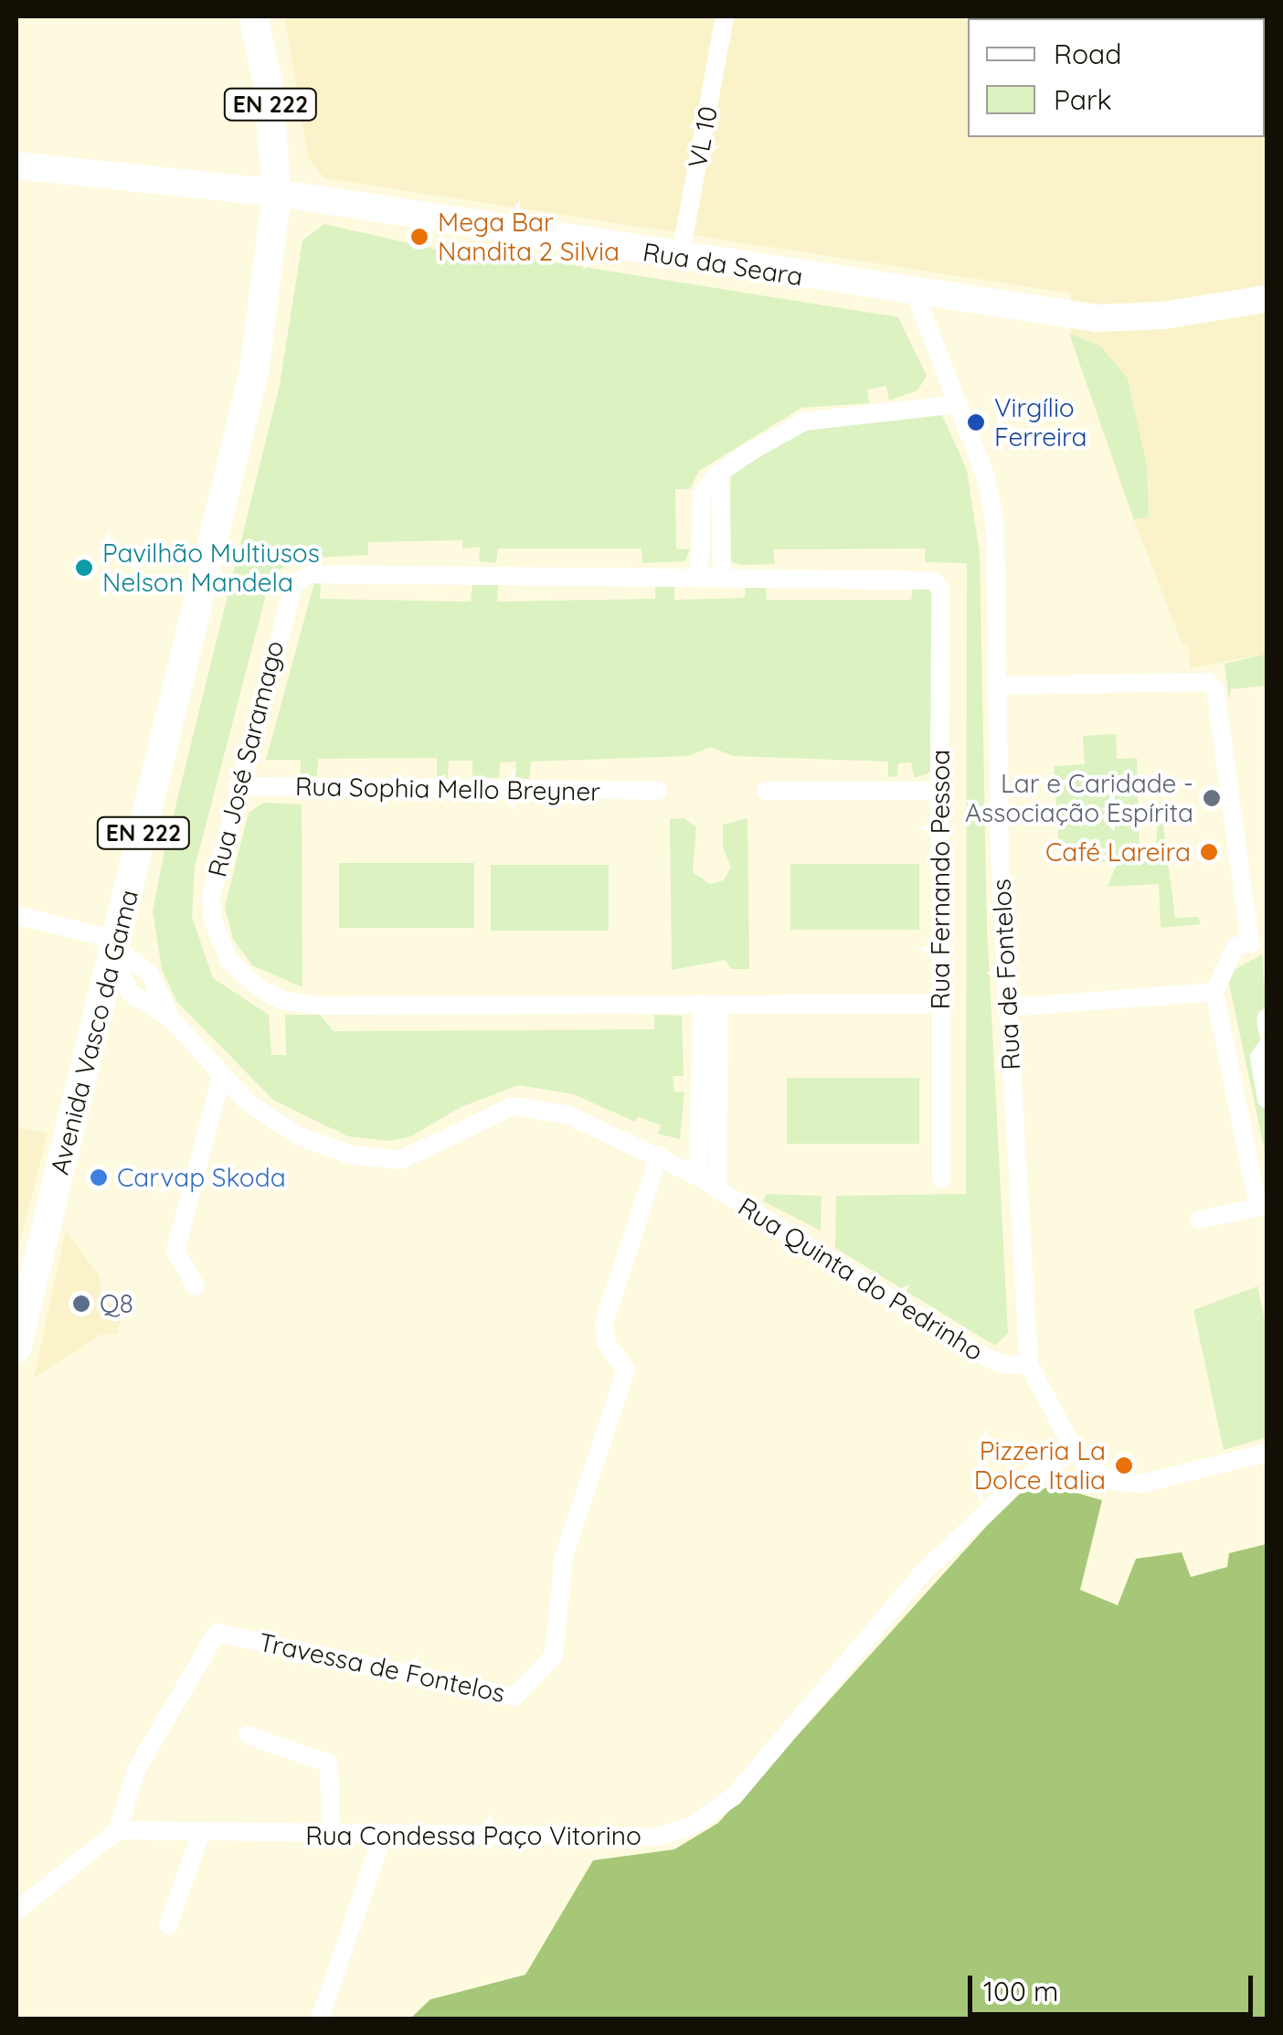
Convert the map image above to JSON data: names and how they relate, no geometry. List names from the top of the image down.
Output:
{
  "streets": {
    "main road": ["EN 222", "Avenida Vasco da Gama"],
    "street": [
      "VL 10",
      "Rua da Seara",
      "Rua José Saramago",
      "Rua Sophia Mello Breyner",
      "Rua Fernando Pessoa",
      "Rua de Fontelos",
      "Rua Quinta do Pedrinho",
      "Travessa de Fontelos",
      "Rua Condessa Paço Vitorino"
    ]
  },
  "crossings": [
    ["VL 10", "Rua da Seara"],
    ["Rua da Seara", "Rua de Fontelos"],
    ["Rua da Seara", "Avenida Vasco da Gama"],
    ["Rua José Saramago", "Rua Sophia Mello Breyner"],
    ["Rua José Saramago", "Rua Fernando Pessoa"],
    ["Rua de Fontelos", "Rua Quinta do Pedrinho"],
    ["Rua de Fontelos", "Rua Condessa Paço Vitorino"],
    ["Rua Quinta do Pedrinho", "Travessa de Fontelos"],
    ["Travessa de Fontelos", "Rua Condessa Paço Vitorino"]
  ],
  "places": [
    "Mega Bar Nandita 2 Silvia",
    "Virgílio Ferreira",
    "Pavilhão Multiusos Nelson Mandela",
    "Lar e Caridade - Associação Espírita",
    "Café Lareira",
    "Carvap Skoda",
    "Q8",
    "Pizzeria La Dolce Italia"
  ],
  "legend": ["Road", "Park"],
  "scale_bar": "100 m"
}
